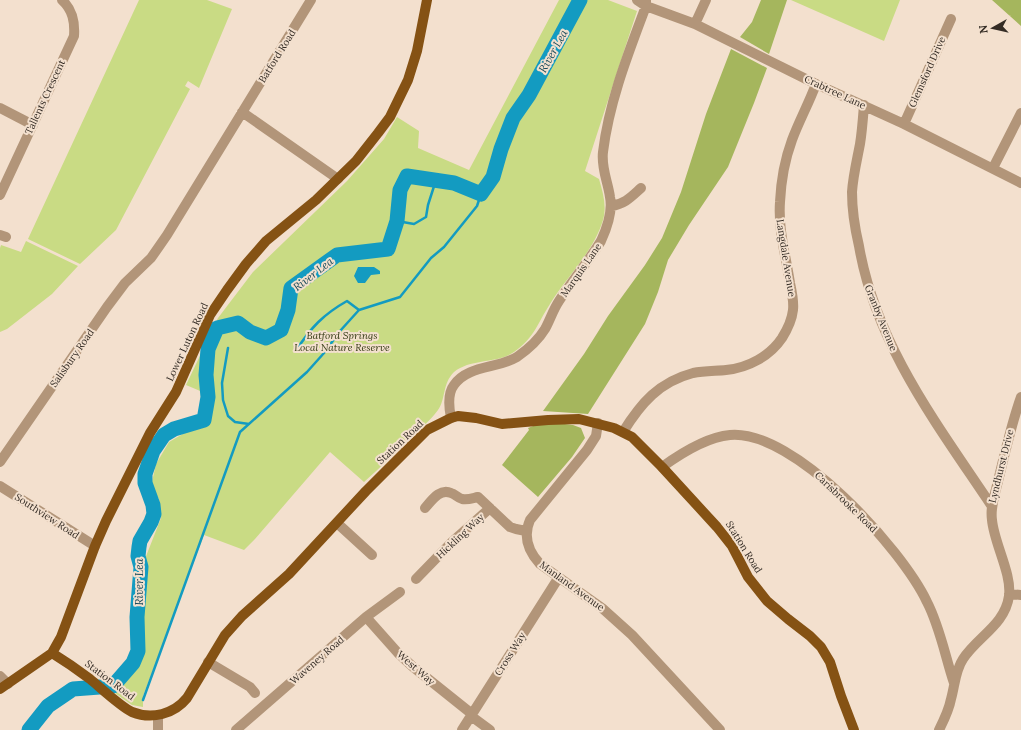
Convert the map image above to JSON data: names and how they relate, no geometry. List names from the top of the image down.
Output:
{
  "streets": {
    "main road": ["Lower Luton Road", "Station Road"],
    "street": [
      "Batford Road",
      "Glemsford Drive",
      "Crabtree Lane",
      "Tallents Crescent",
      "Langdale Avenue",
      "Marquis Lane",
      "Granby Avenue",
      "Salisbury Road",
      "Lyndhurst Drive",
      "Carisbrooke Road",
      "Southview Road",
      "Hickling Way",
      "Manland Avenue",
      "Cross Way",
      "Waveney Road",
      "West Way"
    ]
  },
  "crossings": [
    ["Batford Road", "Salisbury Road"],
    ["Glemsford Drive", "Crabtree Lane"],
    ["Crabtree Lane", "Langdale Avenue"],
    ["Crabtree Lane", "Marquis Lane"],
    ["Crabtree Lane", "Granby Avenue"],
    ["Langdale Avenue", "Station Road"],
    ["Marquis Lane", "Station Road"],
    ["Granby Avenue", "Lyndhurst Drive"],
    ["Lower Luton Road", "Station Road"],
    ["Lower Luton Road", "Southview Road"],
    ["Station Road", "Carisbrooke Road"],
    ["Lyndhurst Drive", "Carisbrooke Road"],
    ["Hickling Way", "Manland Avenue"],
    ["Manland Avenue", "Cross Way"],
    ["Cross Way", "West Way"],
    ["Waveney Road", "West Way"]
  ],
  "water": ["River Lea"],
  "parks": ["Batford Springs Local Nature Reserve"],
  "north": "left"
}
